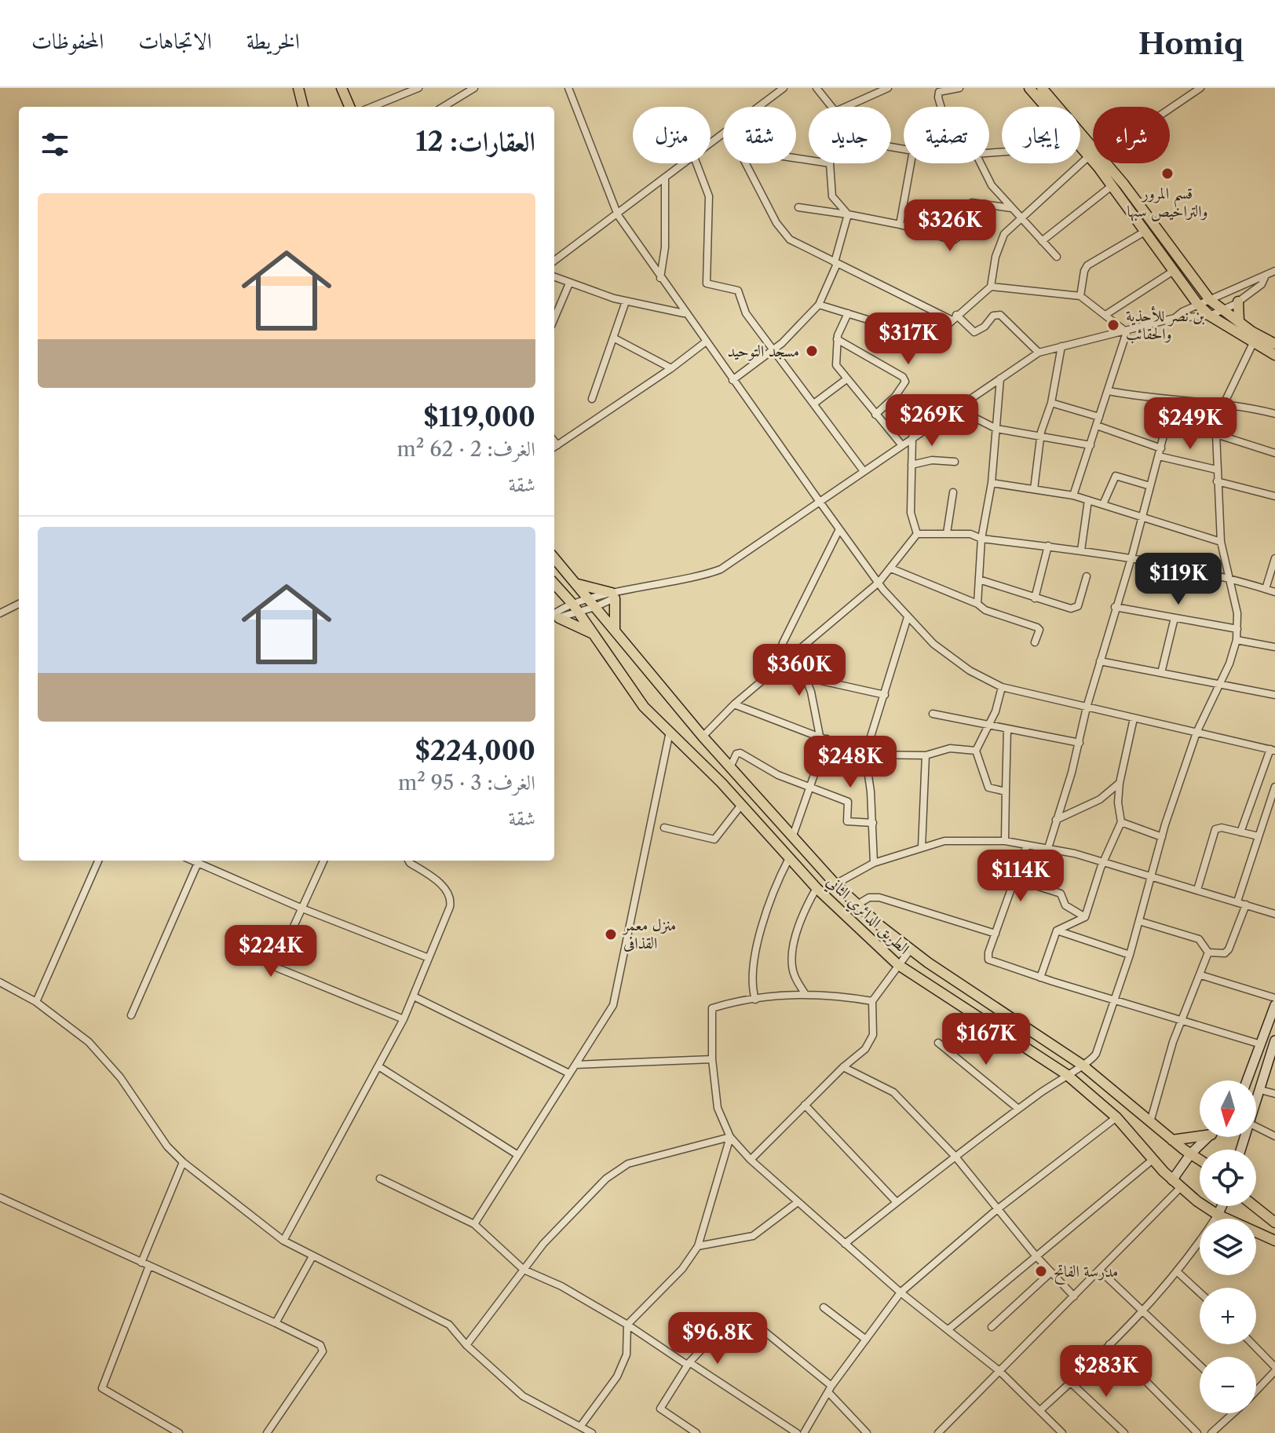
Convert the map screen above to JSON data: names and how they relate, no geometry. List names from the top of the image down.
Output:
{
  "streets": {
    "main road": ["الطريق الدائري الثاني"]
  },
  "places": [
    "قسم المرور والتراخيص سبها",
    "بن نصر للأحذية والحقائب",
    "مسجد التوحيد",
    "منزل معمر القذافى",
    "مدرسة الفاتح"
  ],
  "north": "bottom",
  "page": {
    "header": "Homiq",
    "nav": ["الخريطة", "الاتجاهات", "المحفوظات"],
    "chip": [
      "شراء",
      "إيجار",
      "تصفية",
      "جديد",
      "شقة",
      "منزل"
    ],
    "heading": "العقارات: 12",
    "list": [
      {
        "name": "$119,000",
        "note": "الغرف: 2 · 62 m² · شقة"
      },
      {
        "name": "$224,000",
        "note": "الغرف: 3 · 95 m² · شقة"
      }
    ],
    "price": [
      "$326K",
      "$317K",
      "$269K",
      "$249K",
      "$119K",
      "$360K",
      "$248K",
      "$114K",
      "$224K",
      "$167K",
      "$96.8K",
      "$283K"
    ],
    "map_buttons": ["+", "−"]
  }
}
